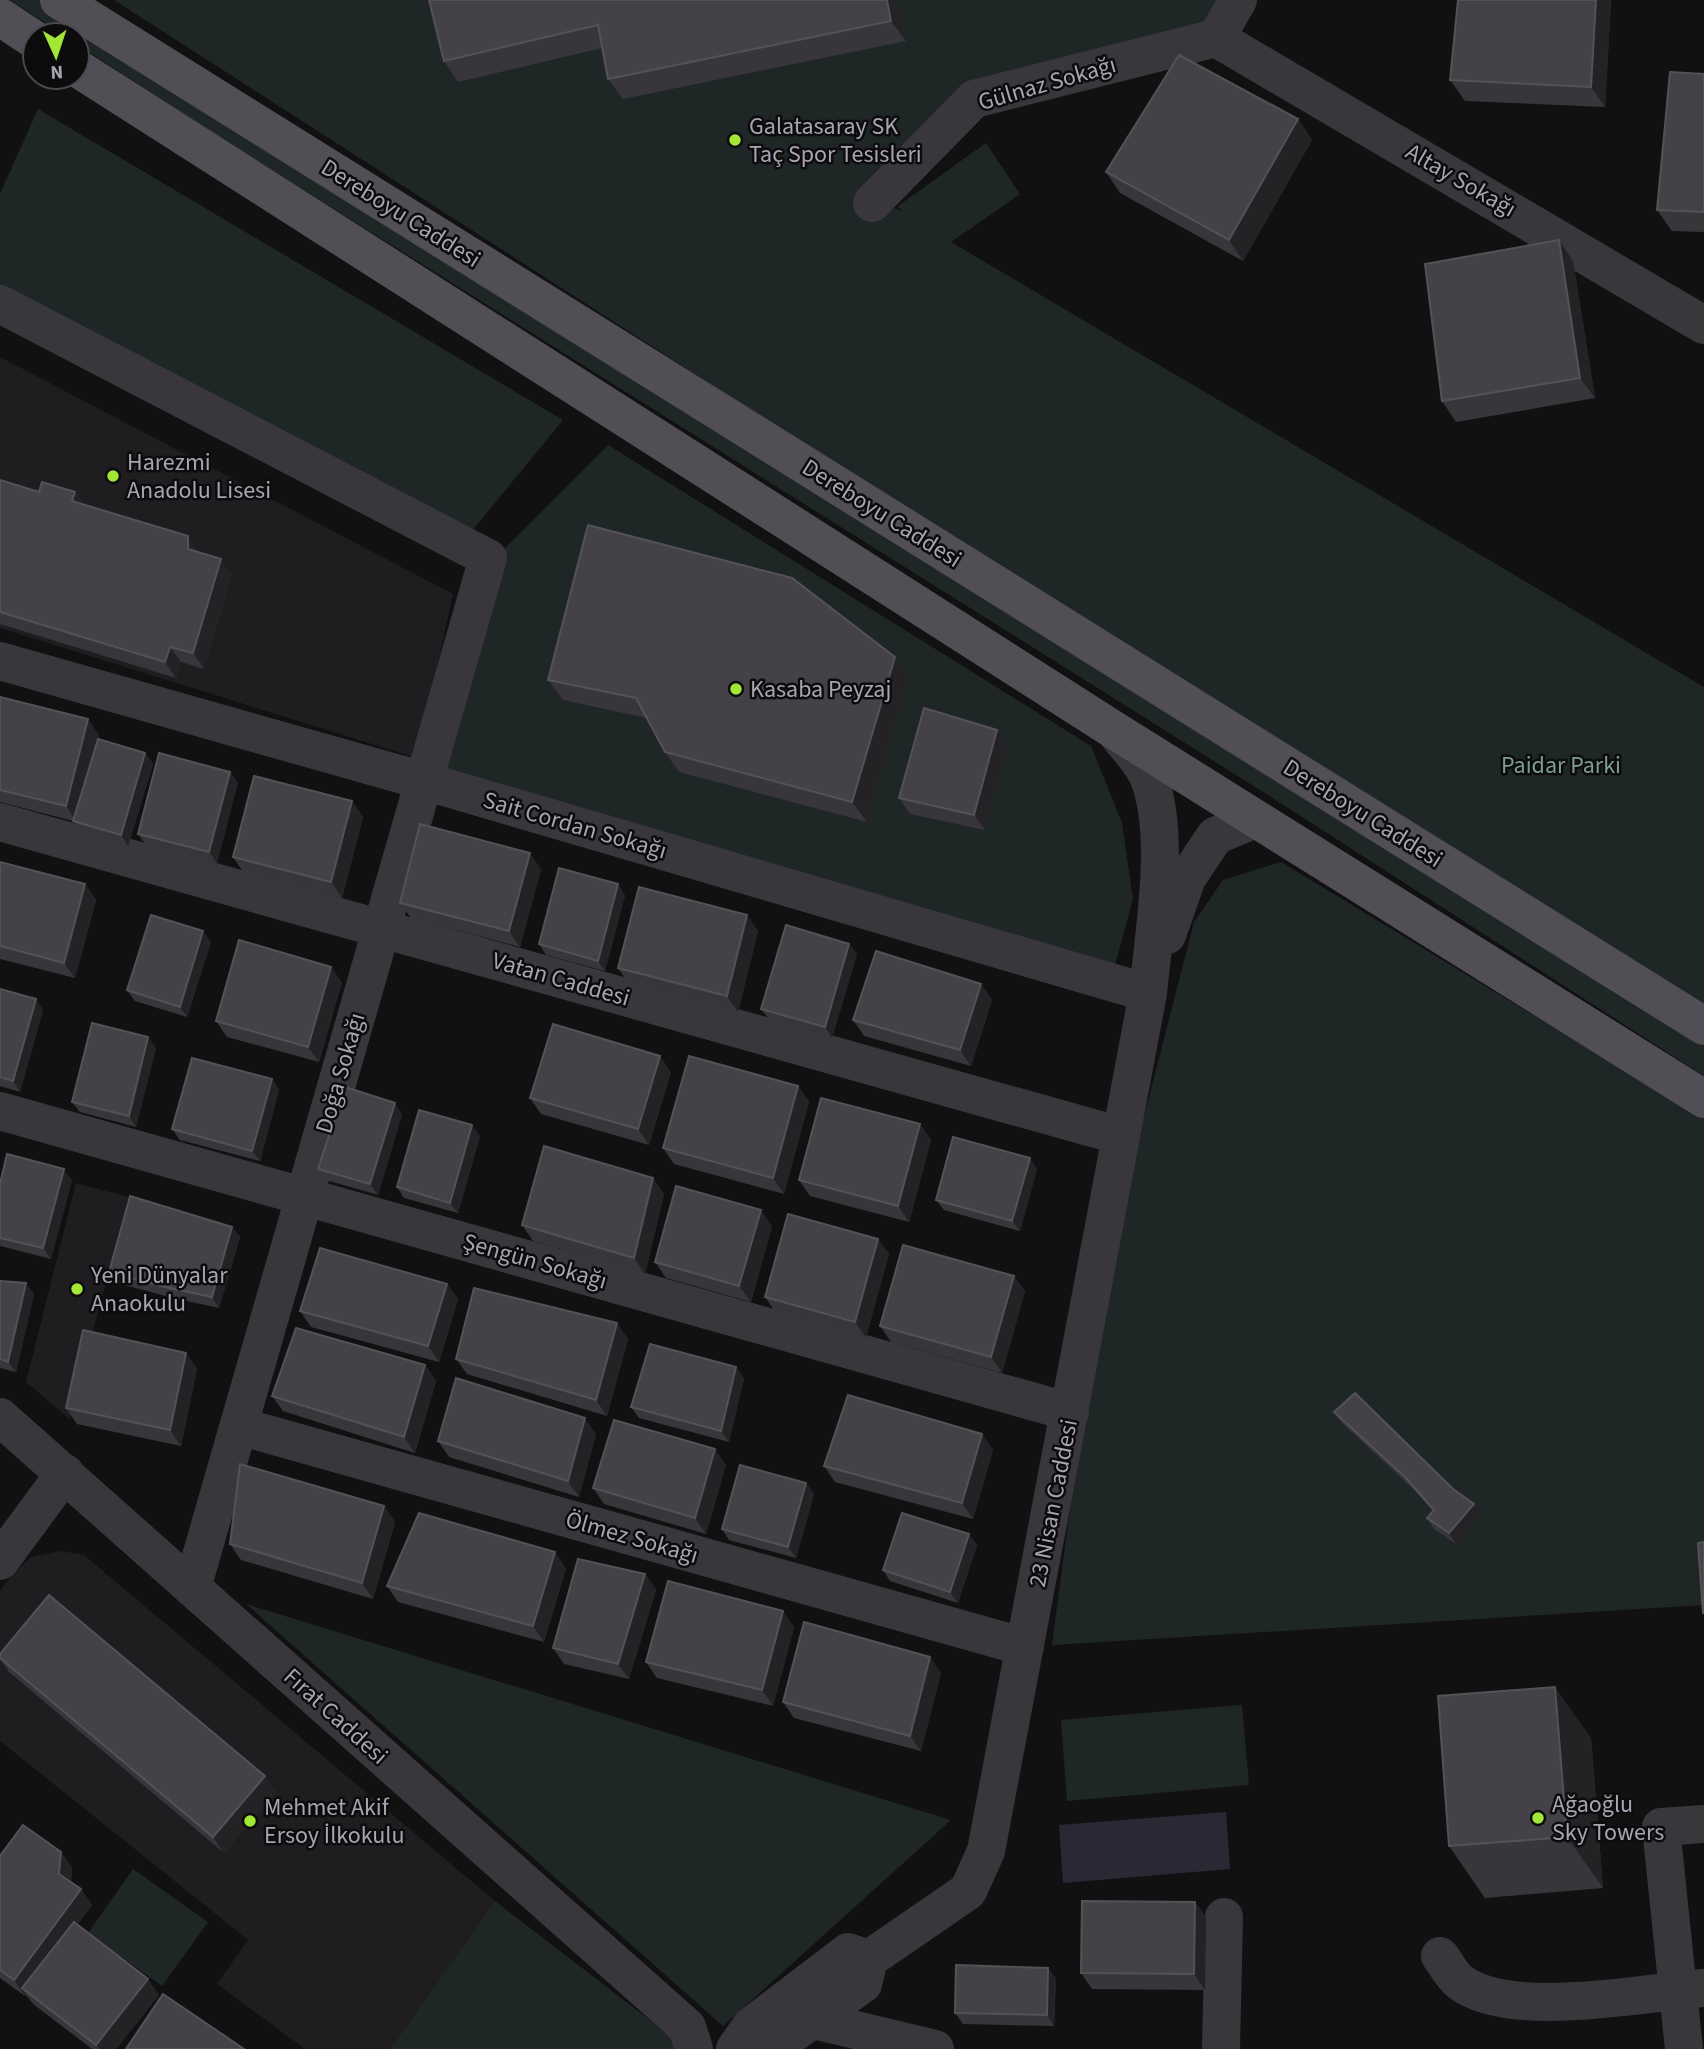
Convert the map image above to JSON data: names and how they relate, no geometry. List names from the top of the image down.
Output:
{
  "streets": {
    "main road": ["Dereboyu Caddesi"],
    "street": [
      "Gülnaz Sokağı",
      "Altay Sokağı",
      "Sait Cordan Sokağı",
      "Vatan Caddesi",
      "Doğa Sokağı",
      "Şengün Sokağı",
      "23 Nisan Caddesi",
      "Ölmez Sokağı",
      "Fırat Caddesi"
    ]
  },
  "crossings": [
    ["Gülnaz Sokağı", "Altay Sokağı"],
    ["Sait Cordan Sokağı", "Doğa Sokağı"],
    ["Sait Cordan Sokağı", "23 Nisan Caddesi"],
    ["Vatan Caddesi", "Doğa Sokağı"],
    ["Vatan Caddesi", "23 Nisan Caddesi"],
    ["Doğa Sokağı", "Şengün Sokağı"],
    ["Doğa Sokağı", "Ölmez Sokağı"],
    ["Doğa Sokağı", "Fırat Caddesi"],
    ["Şengün Sokağı", "23 Nisan Caddesi"],
    ["23 Nisan Caddesi", "Ölmez Sokağı"]
  ],
  "parks": ["Paidar Parki"],
  "places": [
    "Galatasaray SK Taç Spor Tesisleri",
    "Harezmi Anadolu Lisesi",
    "Kasaba Peyzaj",
    "Yeni Dünyalar Anaokulu",
    "Ağaoğlu Sky Towers",
    "Mehmet Akif Ersoy İlkokulu"
  ],
  "north": "bottom"
}
